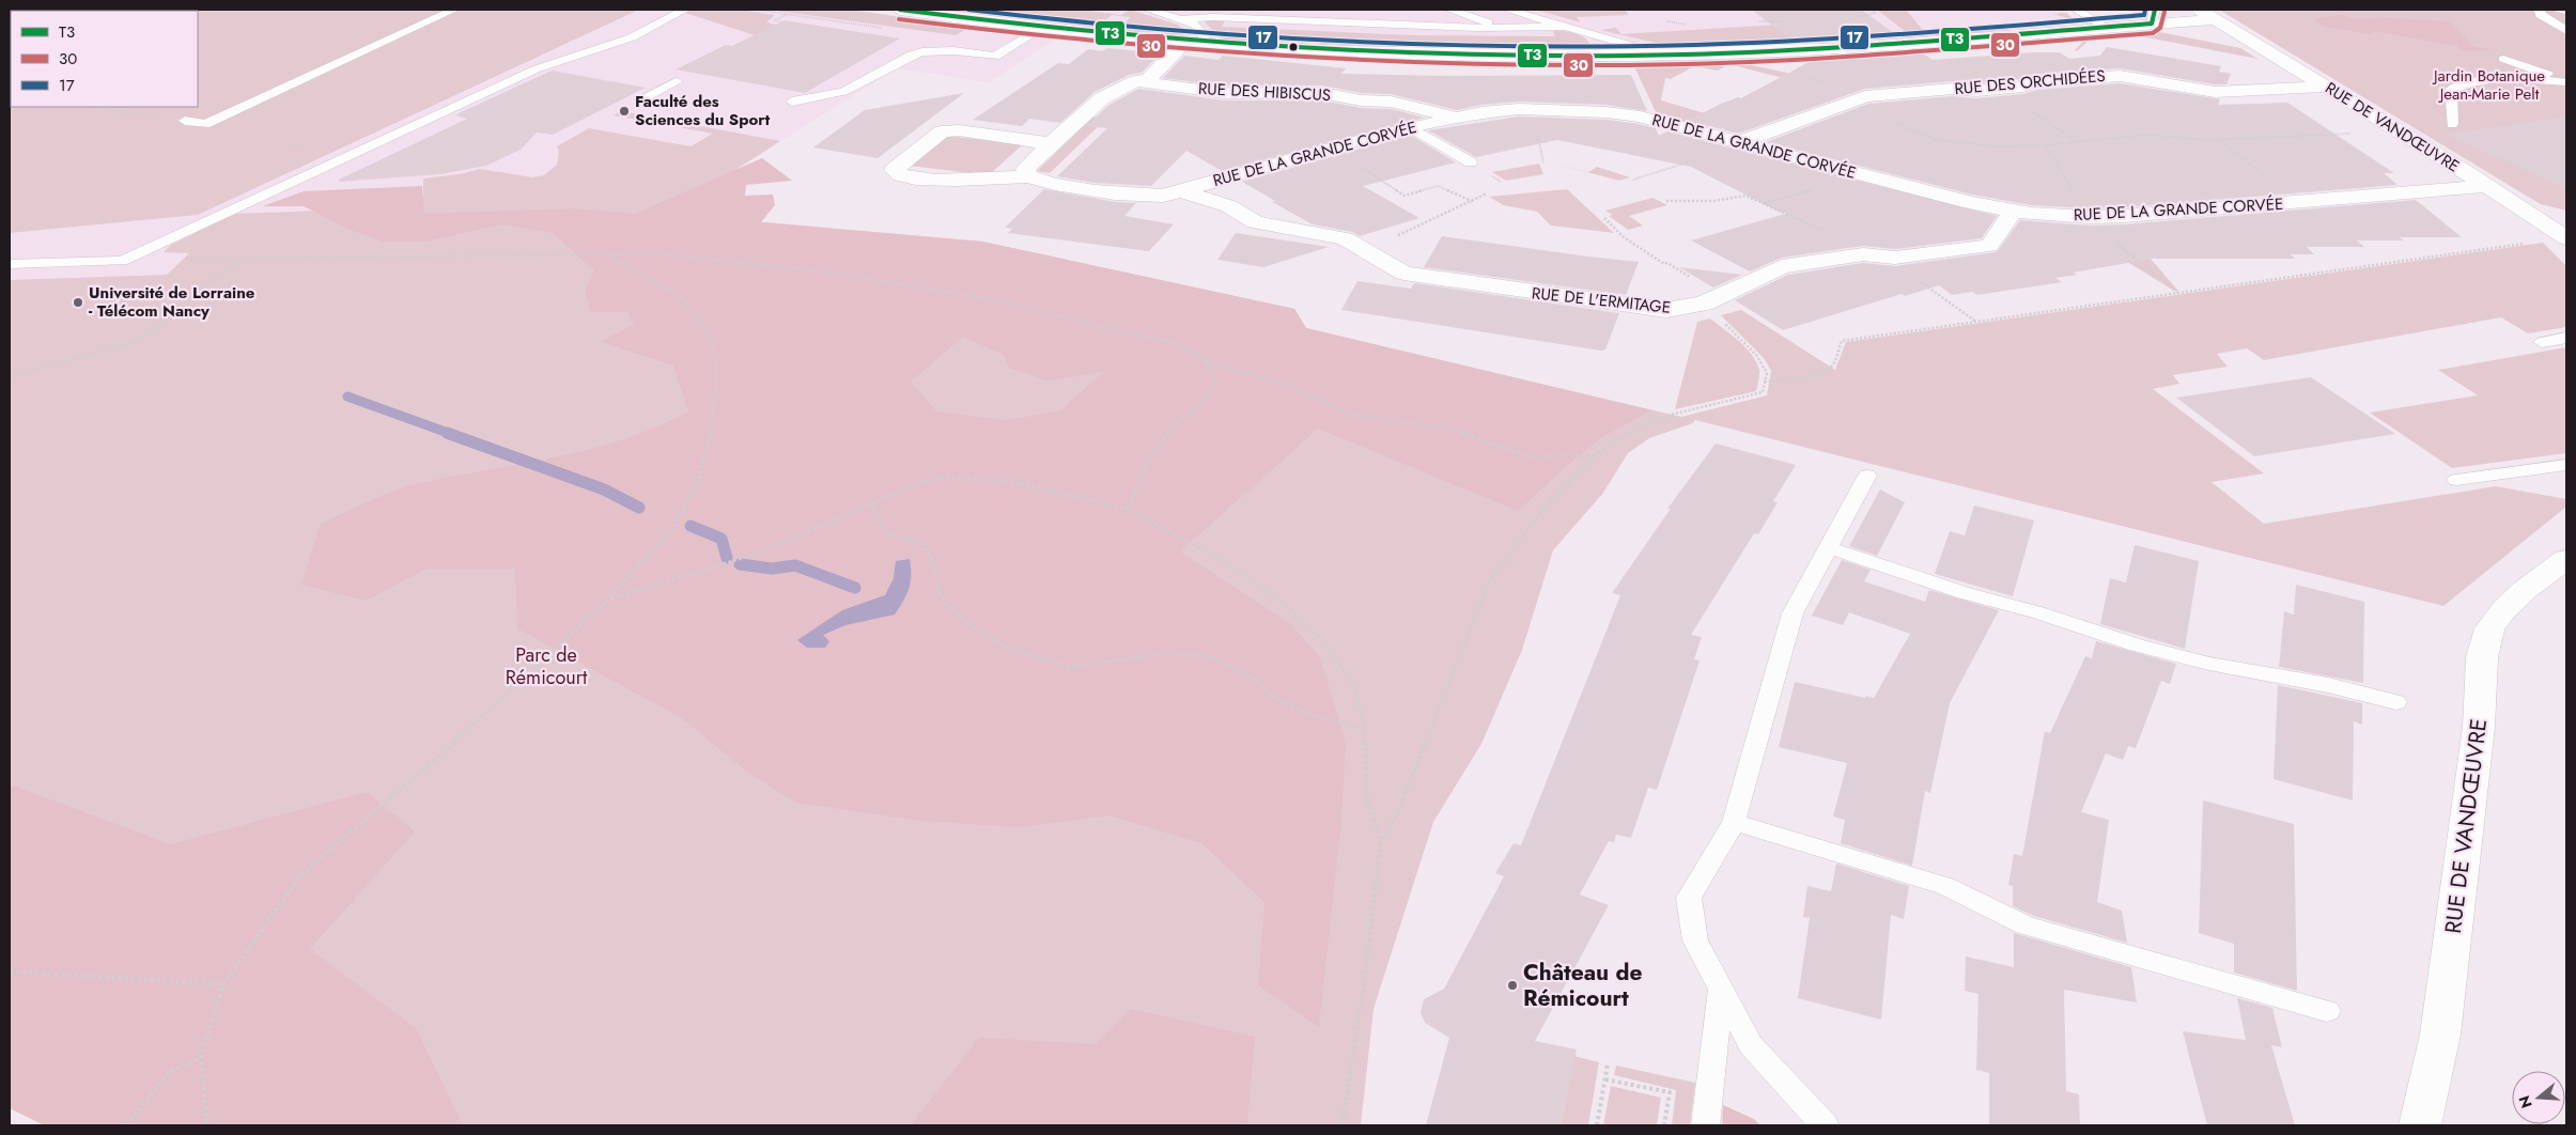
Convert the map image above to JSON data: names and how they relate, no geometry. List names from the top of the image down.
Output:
{
  "streets": {
    "street": [
      "RUE DES ORCHIDÉES",
      "RUE DES HIBISCUS",
      "RUE DE VANDŒUVRE",
      "RUE DE LA GRANDE CORVÉE",
      "RUE DE L'ERMITAGE"
    ]
  },
  "crossings": [
    ["RUE DES ORCHIDÉES", "RUE DE VANDŒUVRE"],
    ["RUE DES ORCHIDÉES", "RUE DE LA GRANDE CORVÉE"],
    ["RUE DES HIBISCUS", "RUE DE LA GRANDE CORVÉE"],
    ["RUE DE VANDŒUVRE", "RUE DE LA GRANDE CORVÉE"],
    ["RUE DE LA GRANDE CORVÉE", "RUE DE L'ERMITAGE"]
  ],
  "parks": ["Jardin Botanique Jean-Marie Pelt", "Parc de Rémicourt"],
  "places": ["Faculté des Sciences du Sport", "Université de Lorraine - Télécom Nancy", "Château de Rémicourt"],
  "lines": ["transit line T3", "transit line 17", "transit line 30"],
  "legend": ["T3", "30", "17"],
  "north": "left"
}
